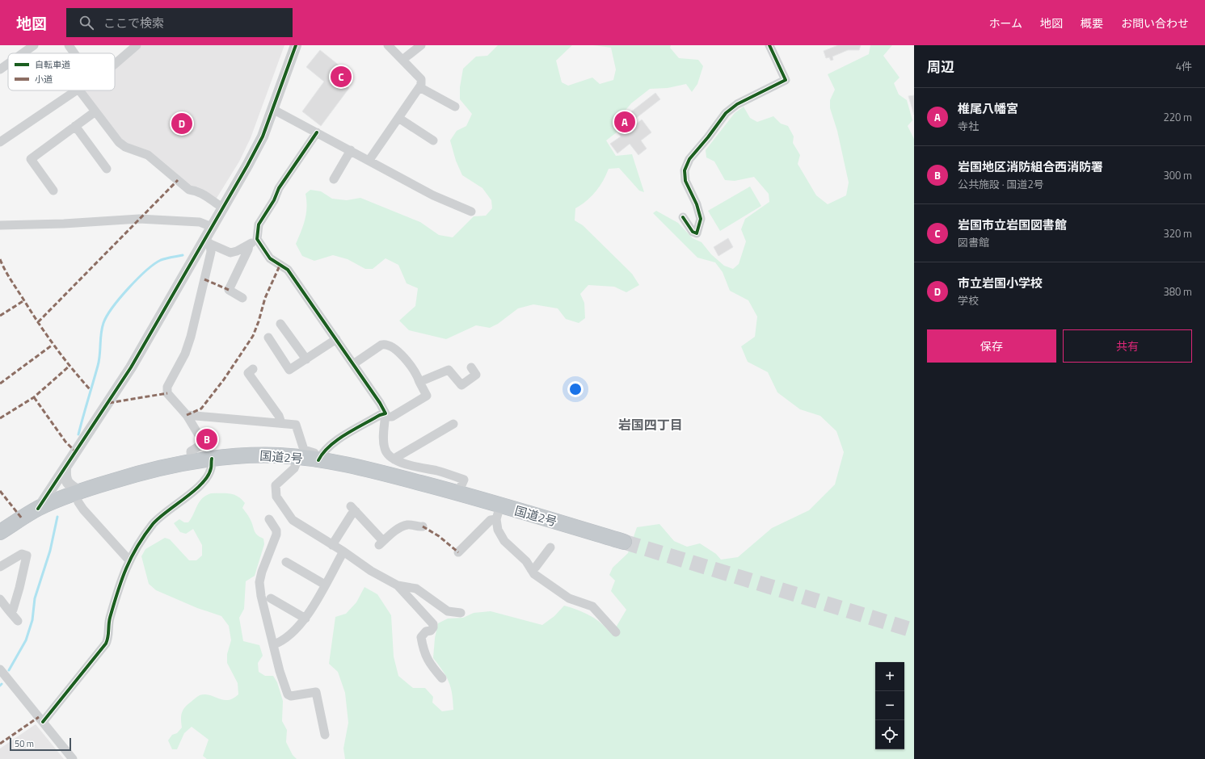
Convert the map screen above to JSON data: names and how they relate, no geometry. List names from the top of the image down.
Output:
{
  "streets": {
    "highway": ["国道2号"]
  },
  "districts": ["岩国四丁目"],
  "legend": ["自転車道", "小道"],
  "scale_bar": "50 m",
  "page": {
    "header": "地図",
    "search": "ここで検索",
    "nav": [
      "ホーム",
      "地図",
      "概要",
      "お問い合わせ"
    ],
    "heading": ["周辺", "4件"],
    "pins": [
      "C",
      "A",
      "D",
      "B"
    ],
    "list": [
      {
        "mark": "A",
        "name": "椎尾八幡宮",
        "note": "寺社",
        "value": "220 m"
      },
      {
        "mark": "B",
        "name": "岩国地区消防組合西消防署",
        "note": "公共施設 · 国道2号",
        "value": "300 m"
      },
      {
        "mark": "C",
        "name": "岩国市立岩国図書館",
        "note": "図書館",
        "value": "320 m"
      },
      {
        "mark": "D",
        "name": "市立岩国小学校",
        "note": "学校",
        "value": "380 m"
      }
    ],
    "buttons": ["保存", "共有"],
    "map_buttons": ["+", "−"],
    "scale": "50 m"
  }
}
